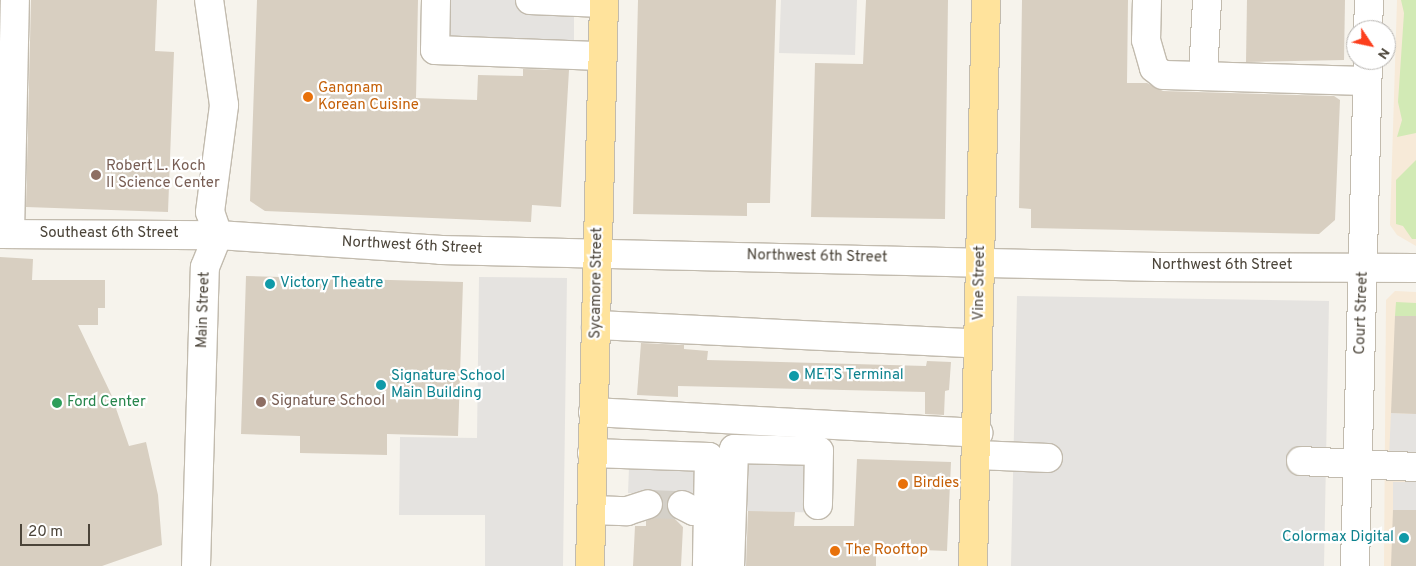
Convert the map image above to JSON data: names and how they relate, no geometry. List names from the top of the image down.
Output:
{
  "streets": {
    "main road": ["Sycamore Street", "Vine Street"],
    "street": [
      "Southeast 6th Street",
      "Northwest 6th Street",
      "Main Street",
      "Court Street"
    ]
  },
  "crossings": [
    ["Southeast 6th Street", "Northwest 6th Street"],
    ["Southeast 6th Street", "Main Street"],
    ["Northwest 6th Street", "Sycamore Street"],
    ["Northwest 6th Street", "Vine Street"],
    ["Northwest 6th Street", "Main Street"],
    ["Northwest 6th Street", "Court Street"]
  ],
  "places": [
    "Gangnam Korean Cuisine",
    "Robert L. Koch II Science Center",
    "Victory Theatre",
    "METS Terminal",
    "Signature School Main Building",
    "Signature School",
    "Ford Center",
    "Birdies",
    "Colormax Digital",
    "The Rooftop"
  ],
  "scale_bar": "20 m",
  "north": "bottom right"
}
